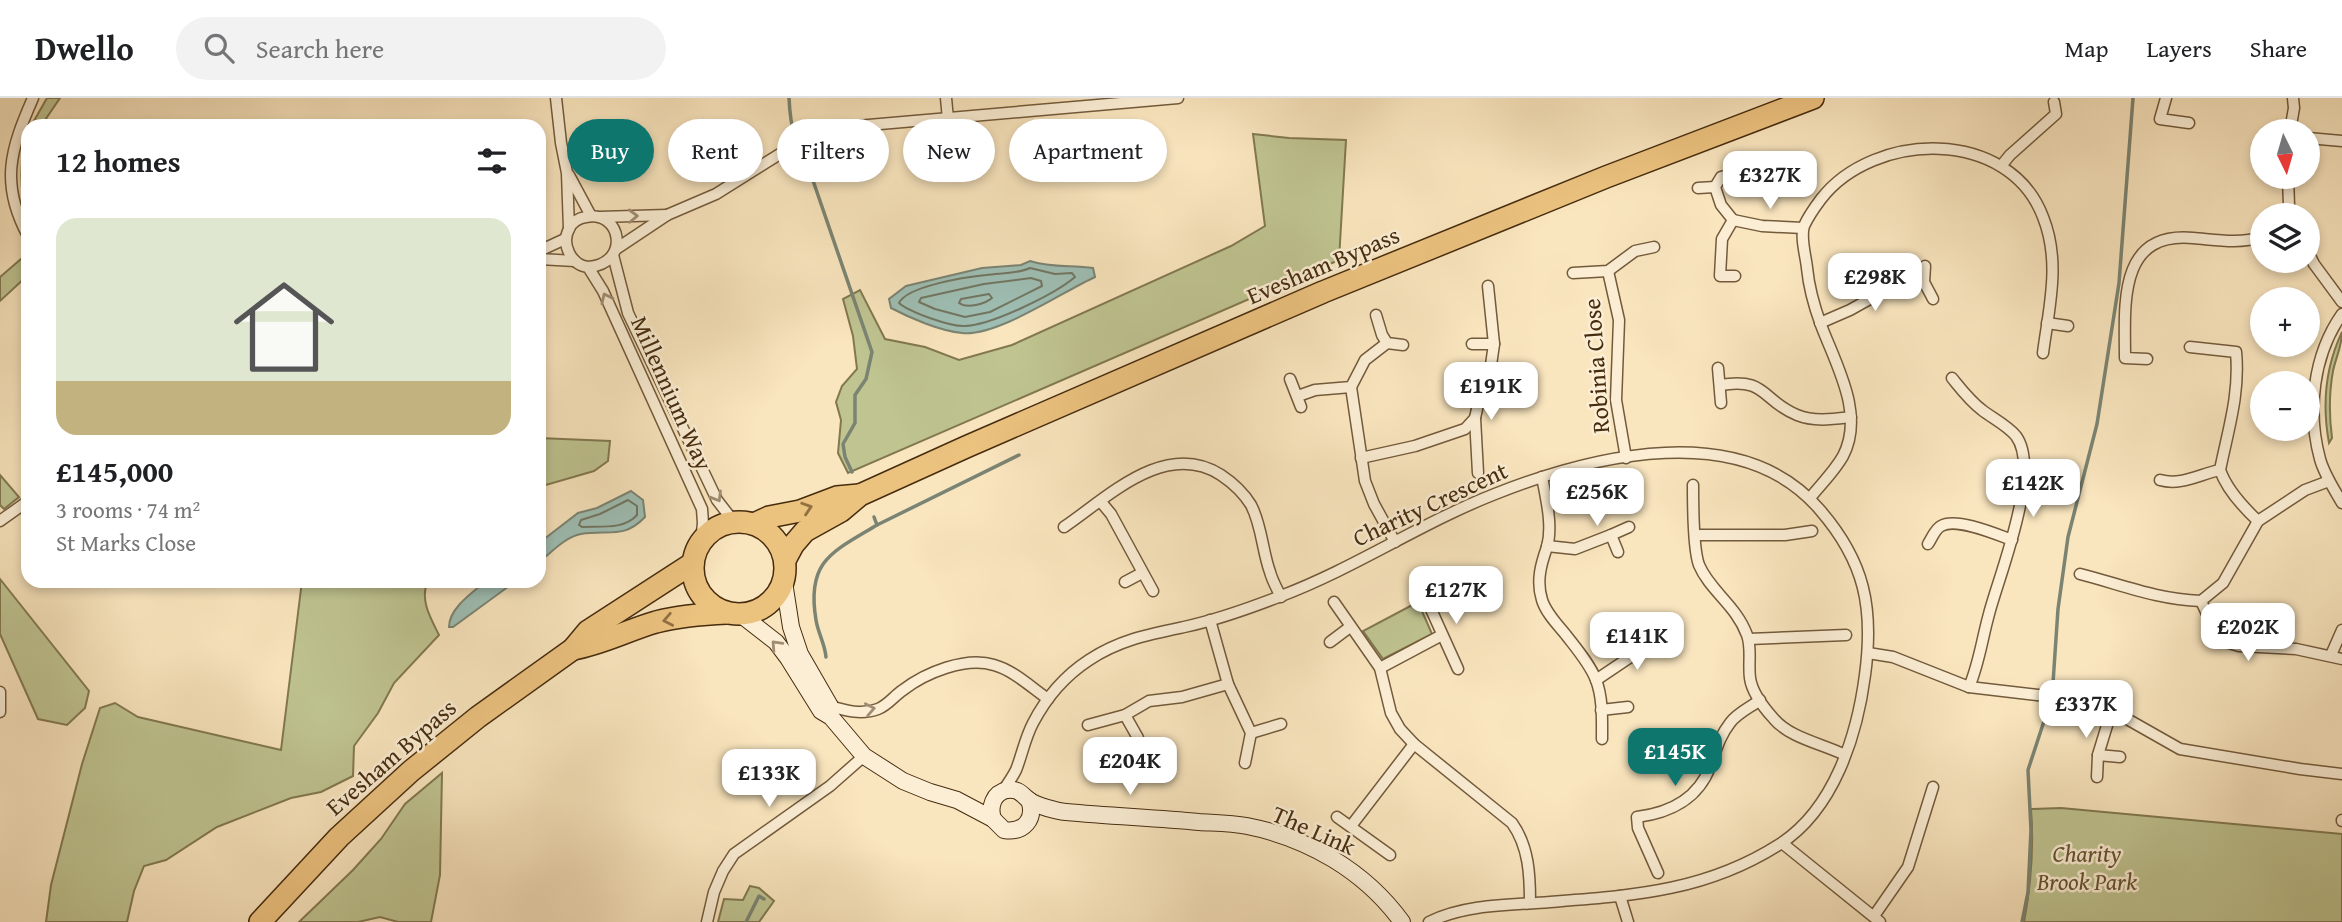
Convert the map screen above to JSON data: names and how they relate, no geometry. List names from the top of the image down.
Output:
{
  "streets": {
    "highway": ["Evesham Bypass"],
    "street": [
      "Robinia Close",
      "Millennium Way",
      "Charity Crescent",
      "The Link"
    ]
  },
  "crossings": [
    ["Evesham Bypass", "Millennium Way"],
    ["Evesham Bypass", "The Link"],
    ["Robinia Close", "Charity Crescent"],
    ["Millennium Way", "The Link"],
    ["Charity Crescent", "The Link"]
  ],
  "parks": ["Charity Brook Park"],
  "north": "bottom",
  "page": {
    "header": "Dwello",
    "search": "Search here",
    "nav": ["Map", "Layers", "Share"],
    "map_buttons": ["+", "−"],
    "chip": [
      "Buy",
      "Rent",
      "Filters",
      "New",
      "Apartment"
    ],
    "heading": "12 homes",
    "price": [
      "£327K",
      "£298K",
      "£191K",
      "£142K",
      "£256K",
      "£127K",
      "£202K",
      "£141K",
      "£337K",
      "£145K",
      "£204K",
      "£133K"
    ],
    "list": [
      {
        "name": "£145,000",
        "note": "3 rooms · 74 m² · St Marks Close"
      }
    ]
  }
}
